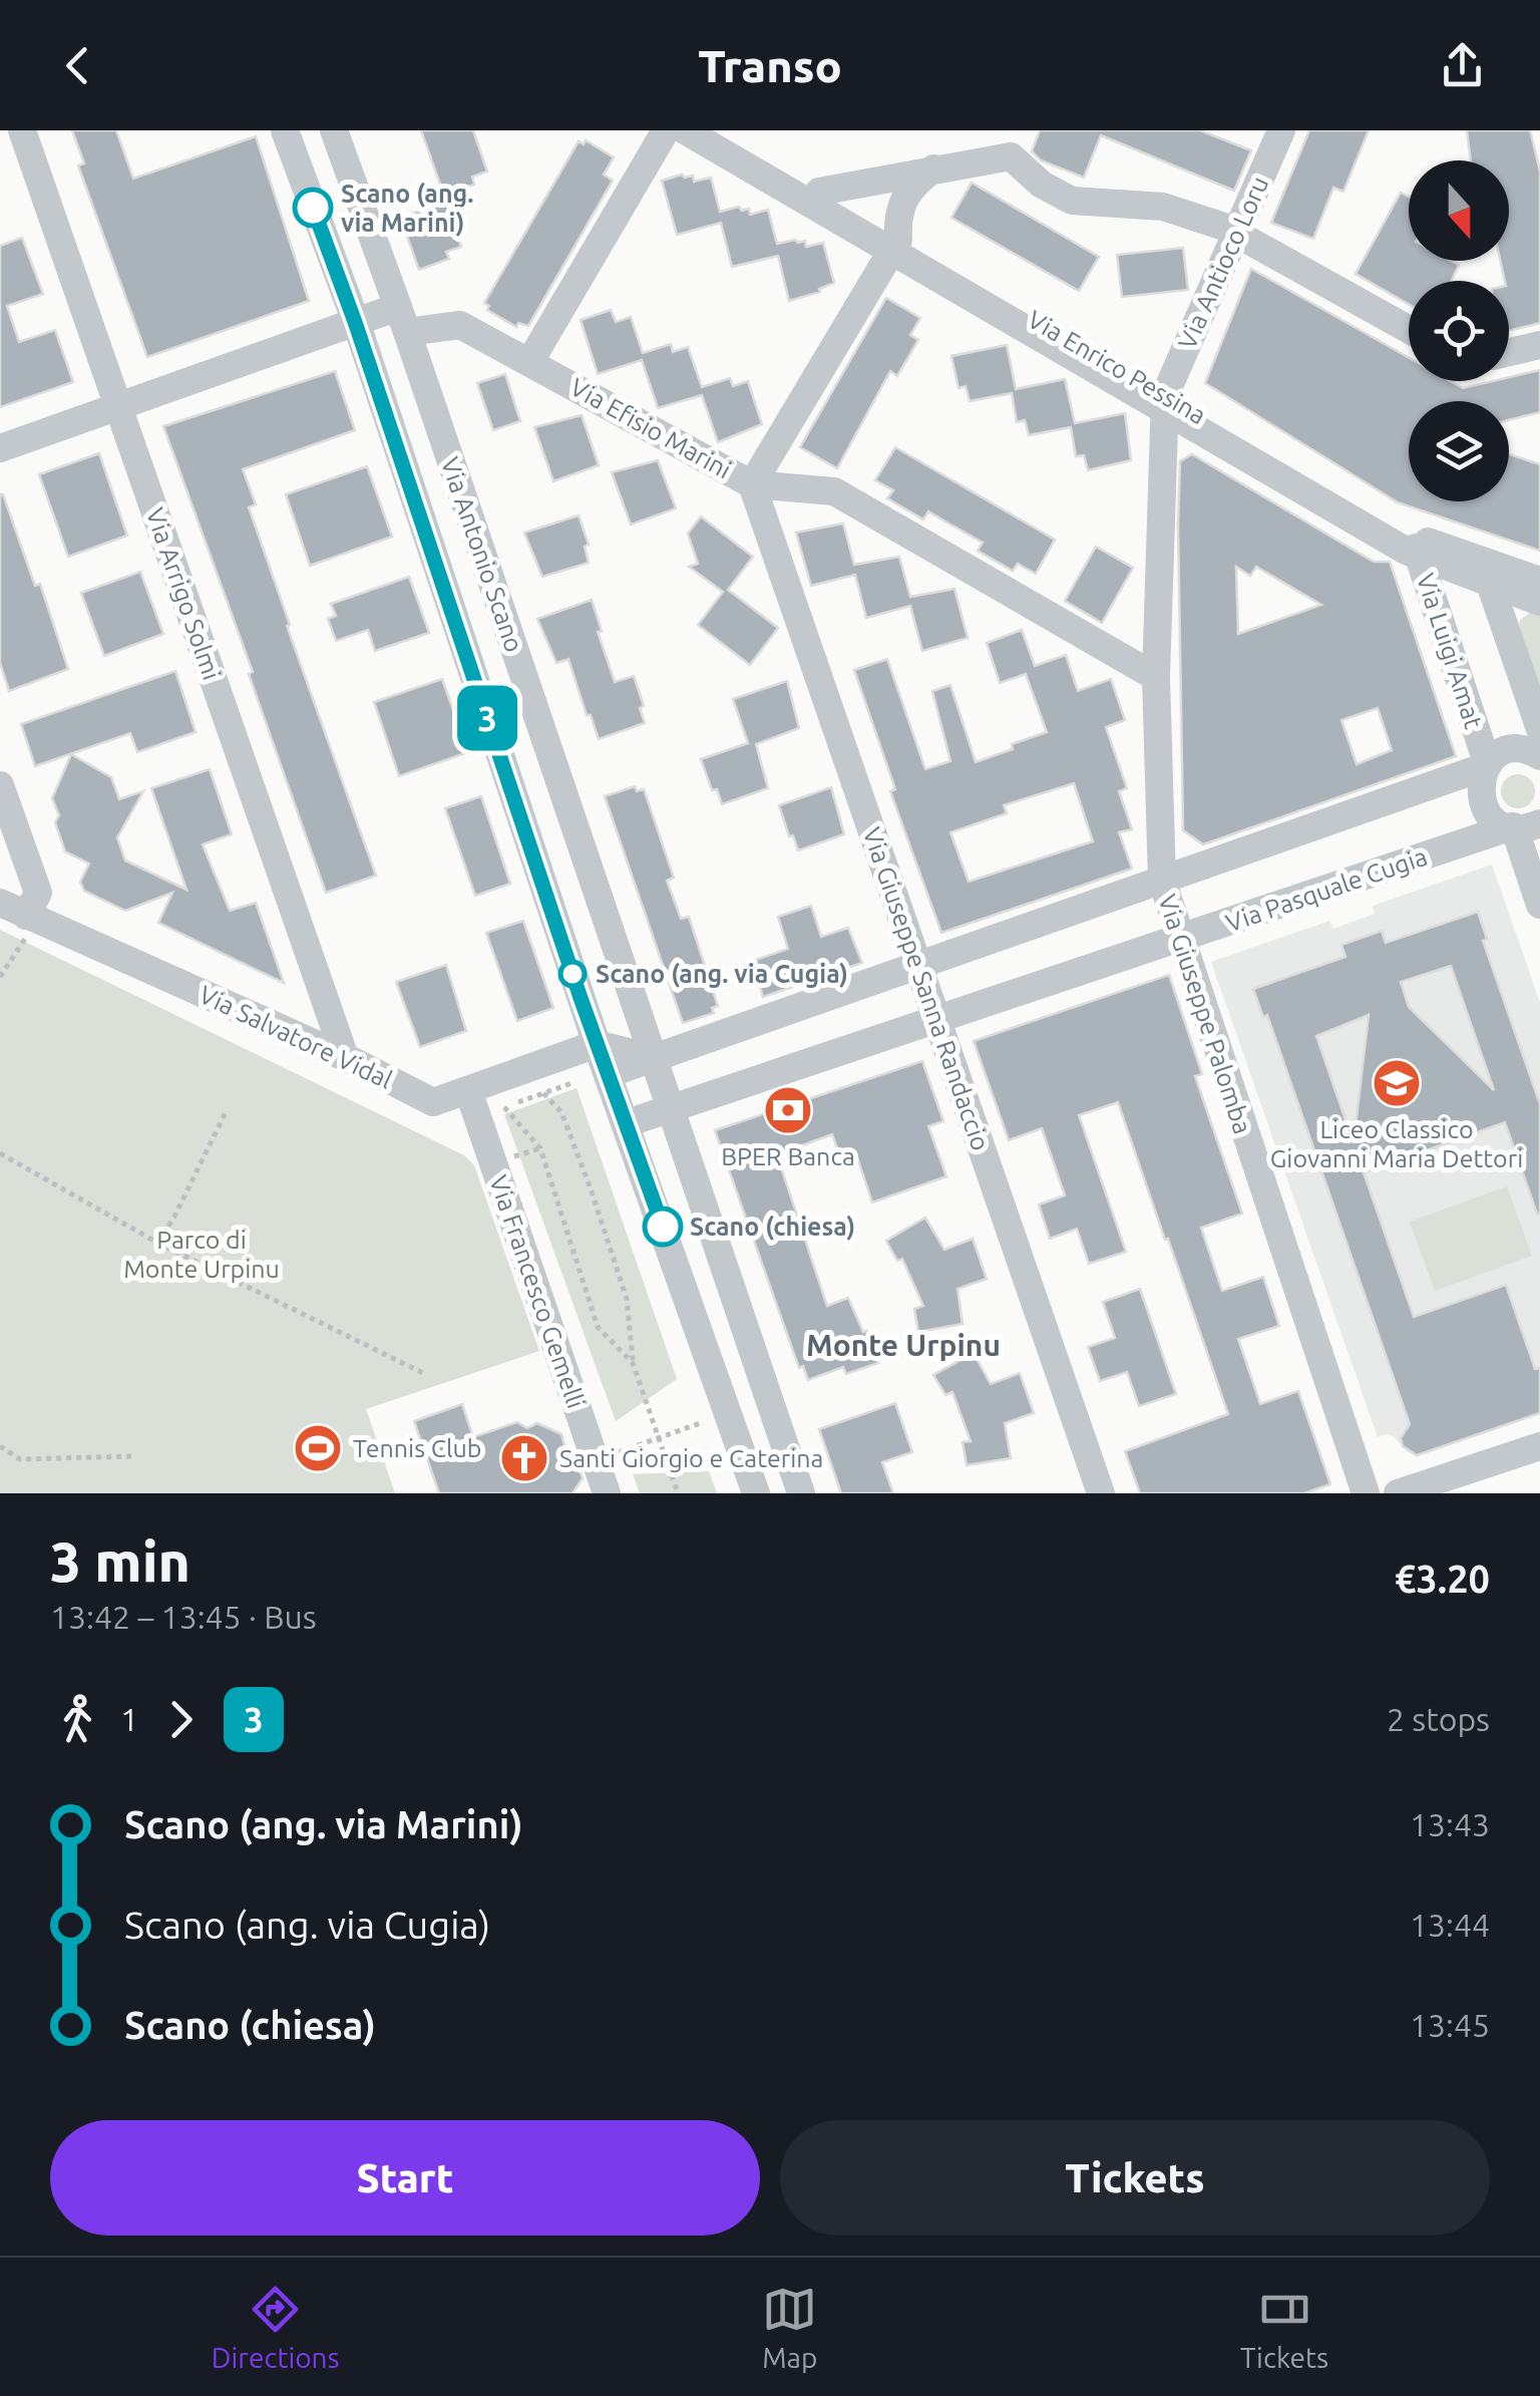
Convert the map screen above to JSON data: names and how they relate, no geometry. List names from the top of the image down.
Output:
{
  "streets": {
    "street": [
      "Via Antioco Loru",
      "Via Enrico Pessina",
      "Via Efisio Marini",
      "Via Antonio Scano",
      "Via Arrigo Solmi",
      "Via Luigi Amat",
      "Via Pasquale Cugia",
      "Via Giuseppe Sanna Randaccio",
      "Via Giuseppe Palomba",
      "Via Salvatore Vidal",
      "Via Francesco Gemelli"
    ]
  },
  "crossings": [
    ["Via Antioco Loru", "Via Enrico Pessina"],
    ["Via Antioco Loru", "Via Giuseppe Palomba"],
    ["Via Enrico Pessina", "Via Luigi Amat"],
    ["Via Enrico Pessina", "Via Giuseppe Palomba"],
    ["Via Efisio Marini", "Via Antonio Scano"],
    ["Via Efisio Marini", "Via Arrigo Solmi"],
    ["Via Efisio Marini", "Via Giuseppe Sanna Randaccio"],
    ["Via Efisio Marini", "Via Giuseppe Palomba"],
    ["Via Antonio Scano", "Via Pasquale Cugia"],
    ["Via Antonio Scano", "Via Salvatore Vidal"],
    ["Via Arrigo Solmi", "Via Salvatore Vidal"],
    ["Via Luigi Amat", "Via Pasquale Cugia"],
    ["Via Pasquale Cugia", "Via Giuseppe Sanna Randaccio"],
    ["Via Pasquale Cugia", "Via Giuseppe Palomba"],
    ["Via Salvatore Vidal", "Via Francesco Gemelli"]
  ],
  "districts": ["Monte Urpinu"],
  "parks": ["Parco di Monte Urpinu"],
  "places": {
    "other": ["Scano (ang. via Marini)", "Scano (ang. via Cugia)", "Scano (chiesa)"],
    "school or university": ["Liceo Classico Giovanni Maria Dettori"],
    "bank": ["BPER Banca"],
    "sports": ["Tennis Club"],
    "church": ["Santi Giorgio e Caterina"]
  },
  "lines": ["bus line 3"],
  "north": "bottom",
  "page": {
    "header": "Transo",
    "on_map": "3",
    "heading": ["3 min", "13:42 – 13:45 · Bus", "€3.20"],
    "legs": ["1", "3", "2 stops"],
    "list": [
      {
        "name": "Scano (ang. via Marini)",
        "value": "13:43"
      },
      {
        "name": "Scano (ang. via Cugia)",
        "value": "13:44"
      },
      {
        "name": "Scano (chiesa)",
        "value": "13:45"
      }
    ],
    "buttons": ["Start", "Tickets"],
    "tabs": ["Directions", "Map", "Tickets"]
  }
}
